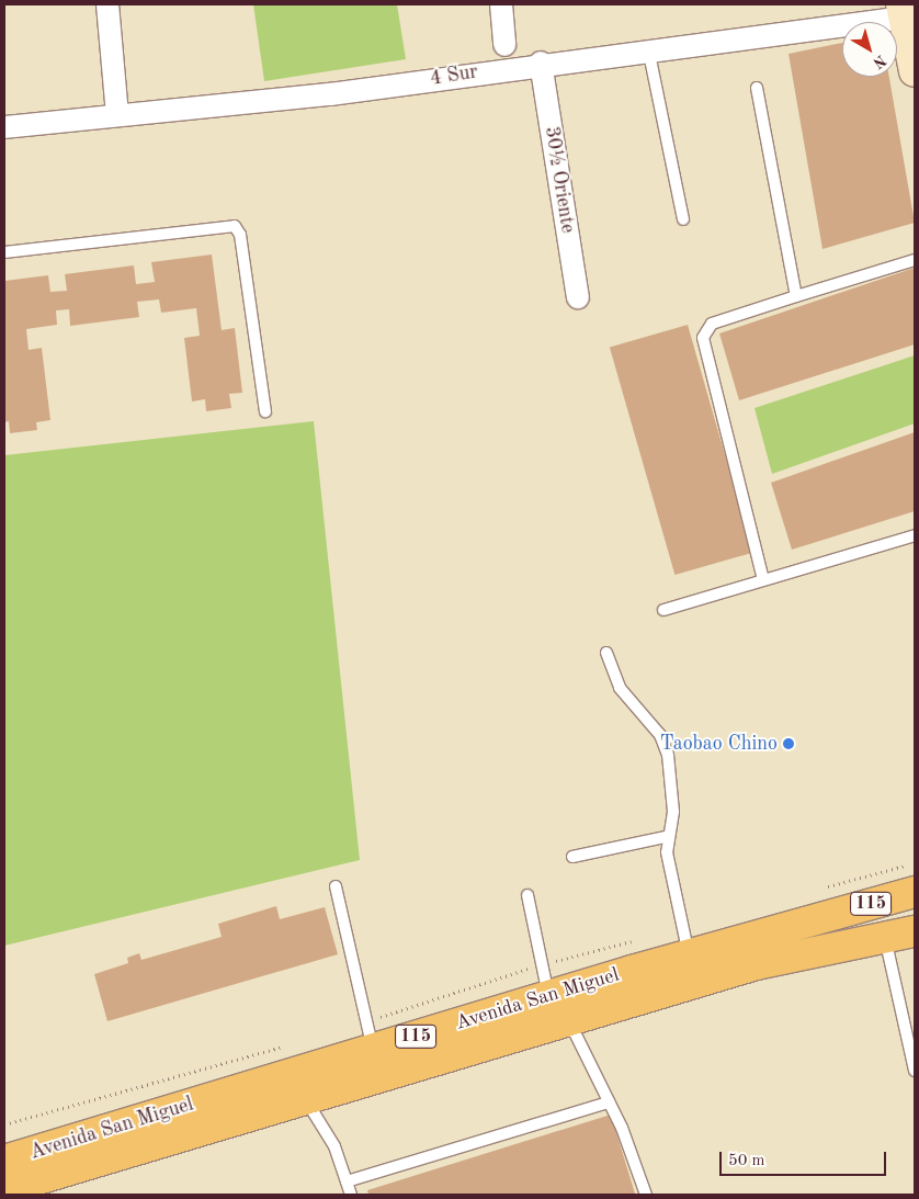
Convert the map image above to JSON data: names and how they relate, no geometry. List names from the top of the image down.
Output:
{
  "streets": {
    "highway": ["115", "Avenida San Miguel"],
    "street": ["4 Sur", "30½ Oriente"]
  },
  "crossings": [
    ["4 Sur", "30½ Oriente"]
  ],
  "places": ["Taobao Chino"],
  "scale_bar": "50 m",
  "north": "bottom right"
}
